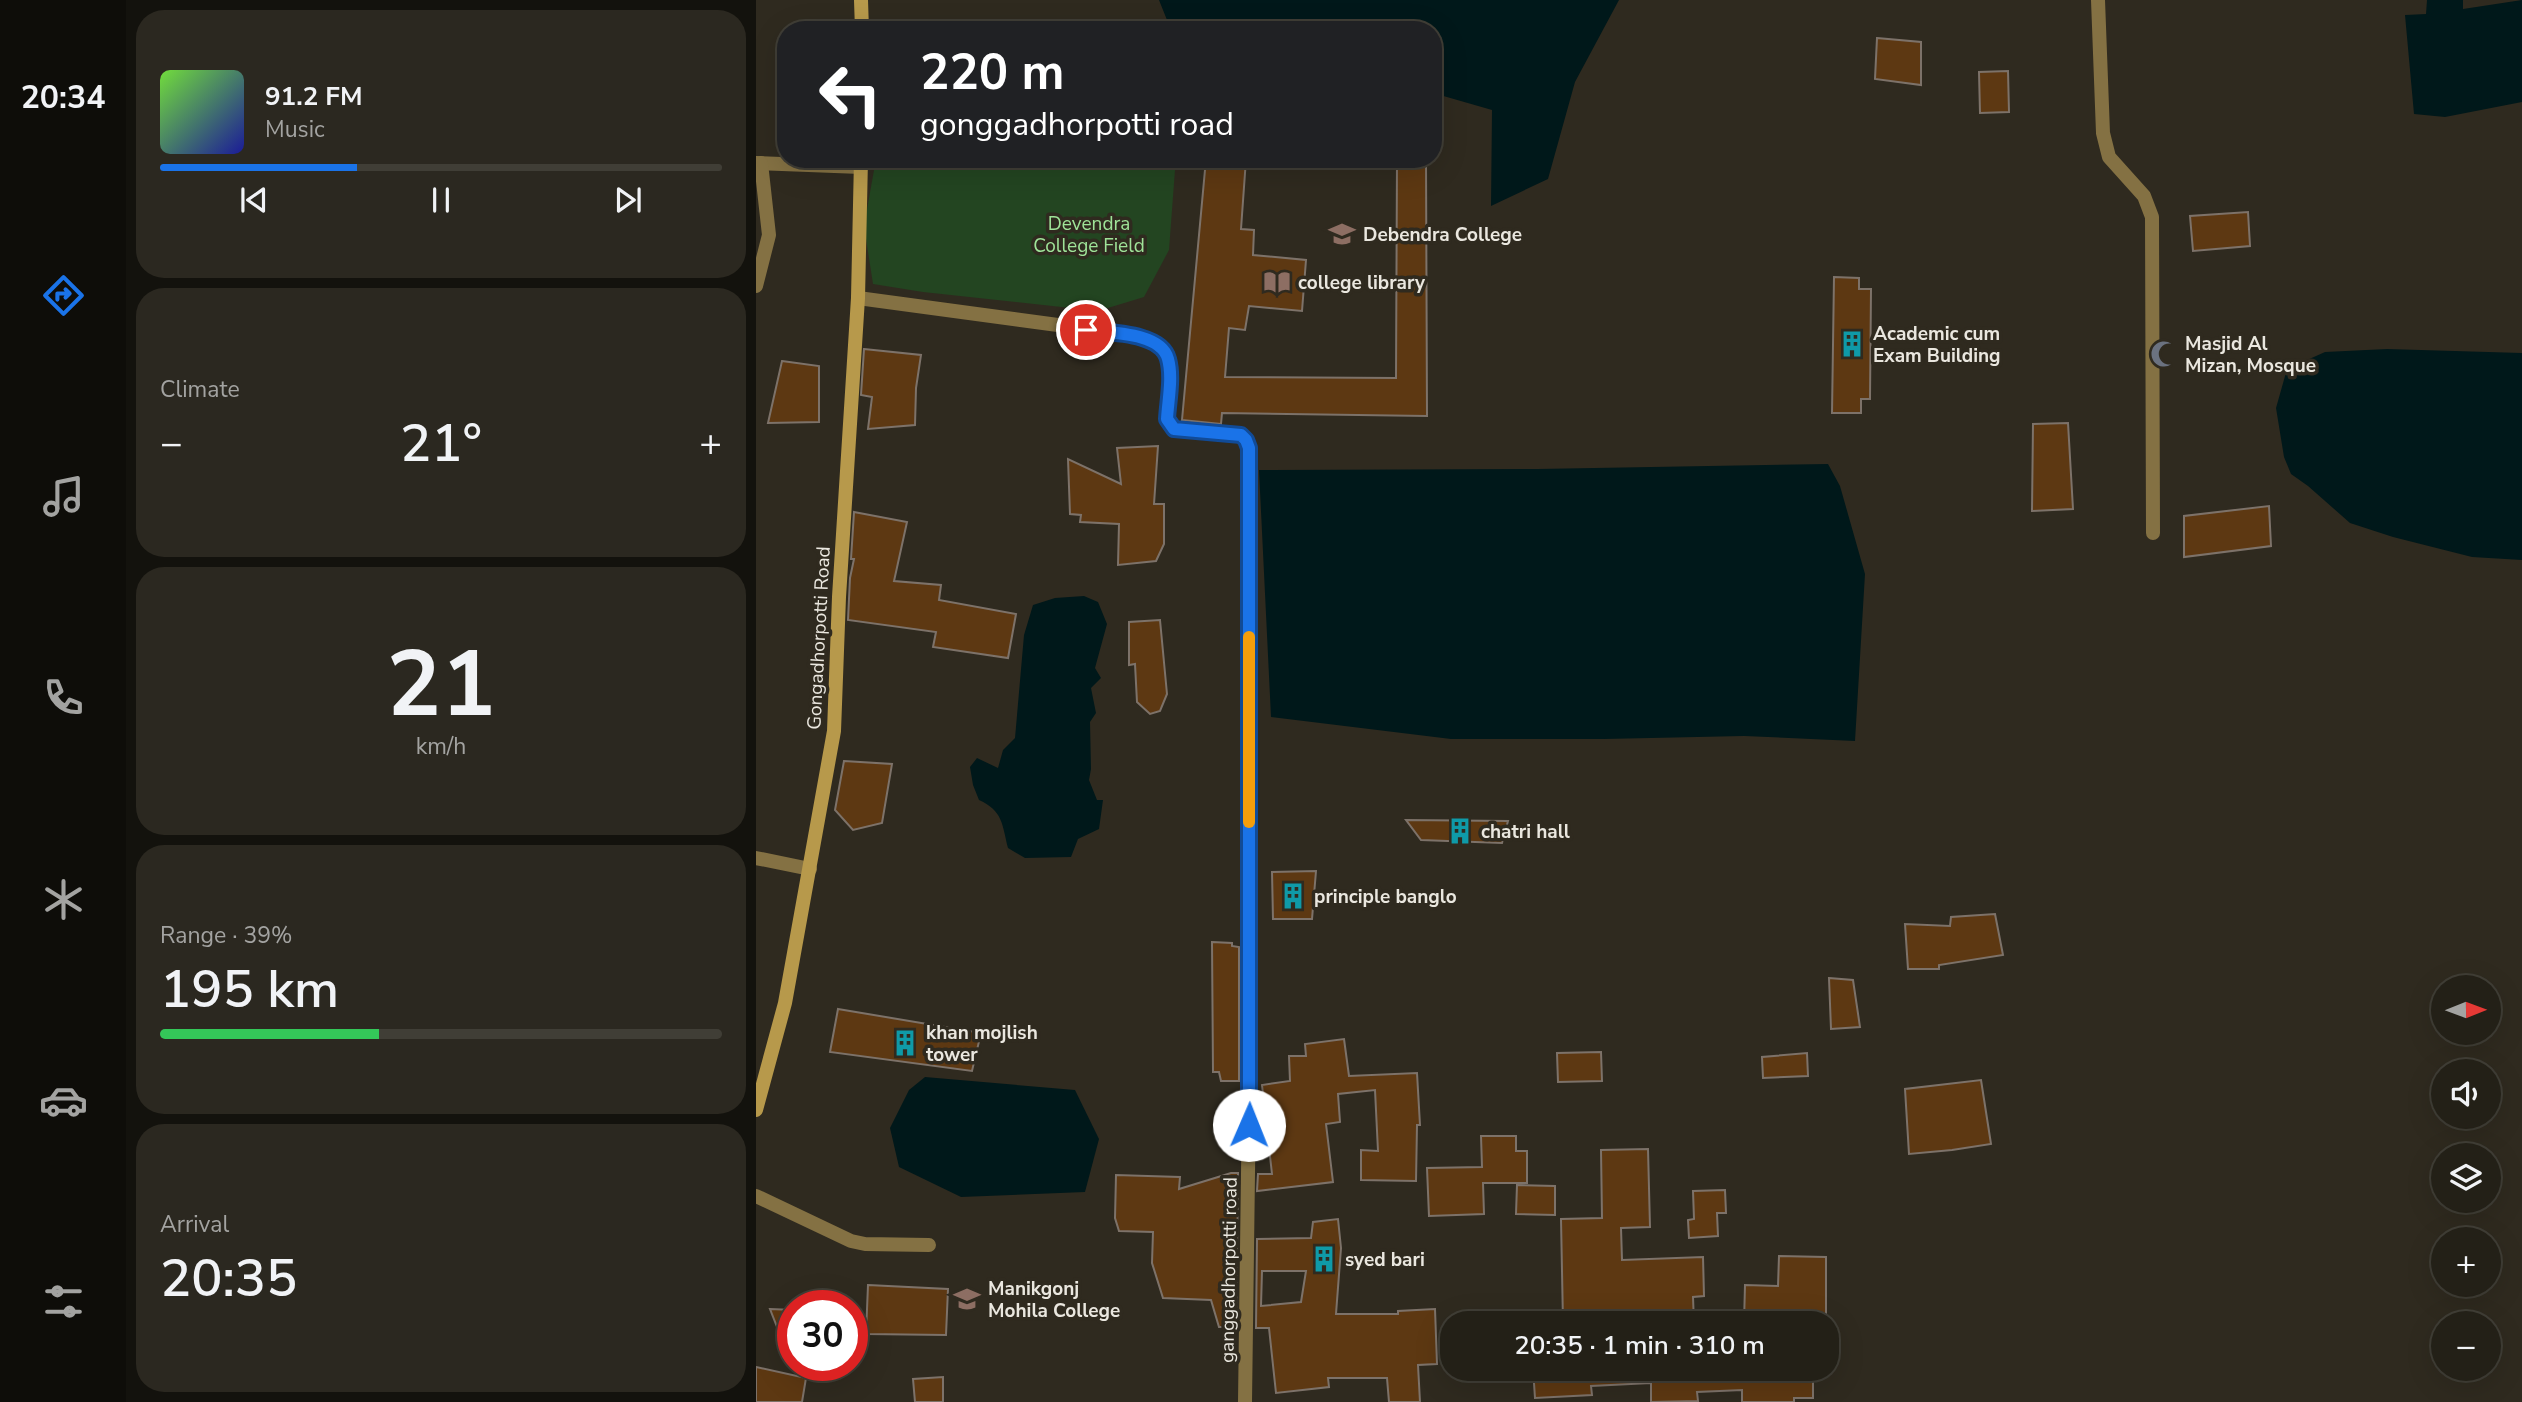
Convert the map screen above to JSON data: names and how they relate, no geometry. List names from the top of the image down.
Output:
{
  "streets": {
    "street": ["Gongadhorpotti Road", "ganggadhorpotti road"]
  },
  "crossings": [
    ["Gongadhorpotti Road", "ganggadhorpotti road"]
  ],
  "parks": ["Devendra College Field"],
  "places": {
    "school or university": ["Debendra College", "Manikgonj Mohila College"],
    "library": ["college library"],
    "building": [
      "Academic cum Exam Building",
      "chatri hall",
      "principle banglo",
      "khan mojlish tower",
      "syed bari"
    ],
    "mosque": ["Masjid Al Mizan, Mosque"]
  },
  "north": "right",
  "page": {
    "tabs": "20:34",
    "turn": ["220 m", "gonggadhorpotti road"],
    "song": ["91.2 FM", "Music"],
    "tile": [
      "Climate",
      ["21", "km/h"],
      ["Range · 39%", "195 km"],
      ["Arrival", "20:35"]
    ],
    "heat": ["−", "21°", "+"],
    "map_buttons": ["+", "−"],
    "limit": "30",
    "trip": "20:35 · 1 min · 310 m"
  }
}
